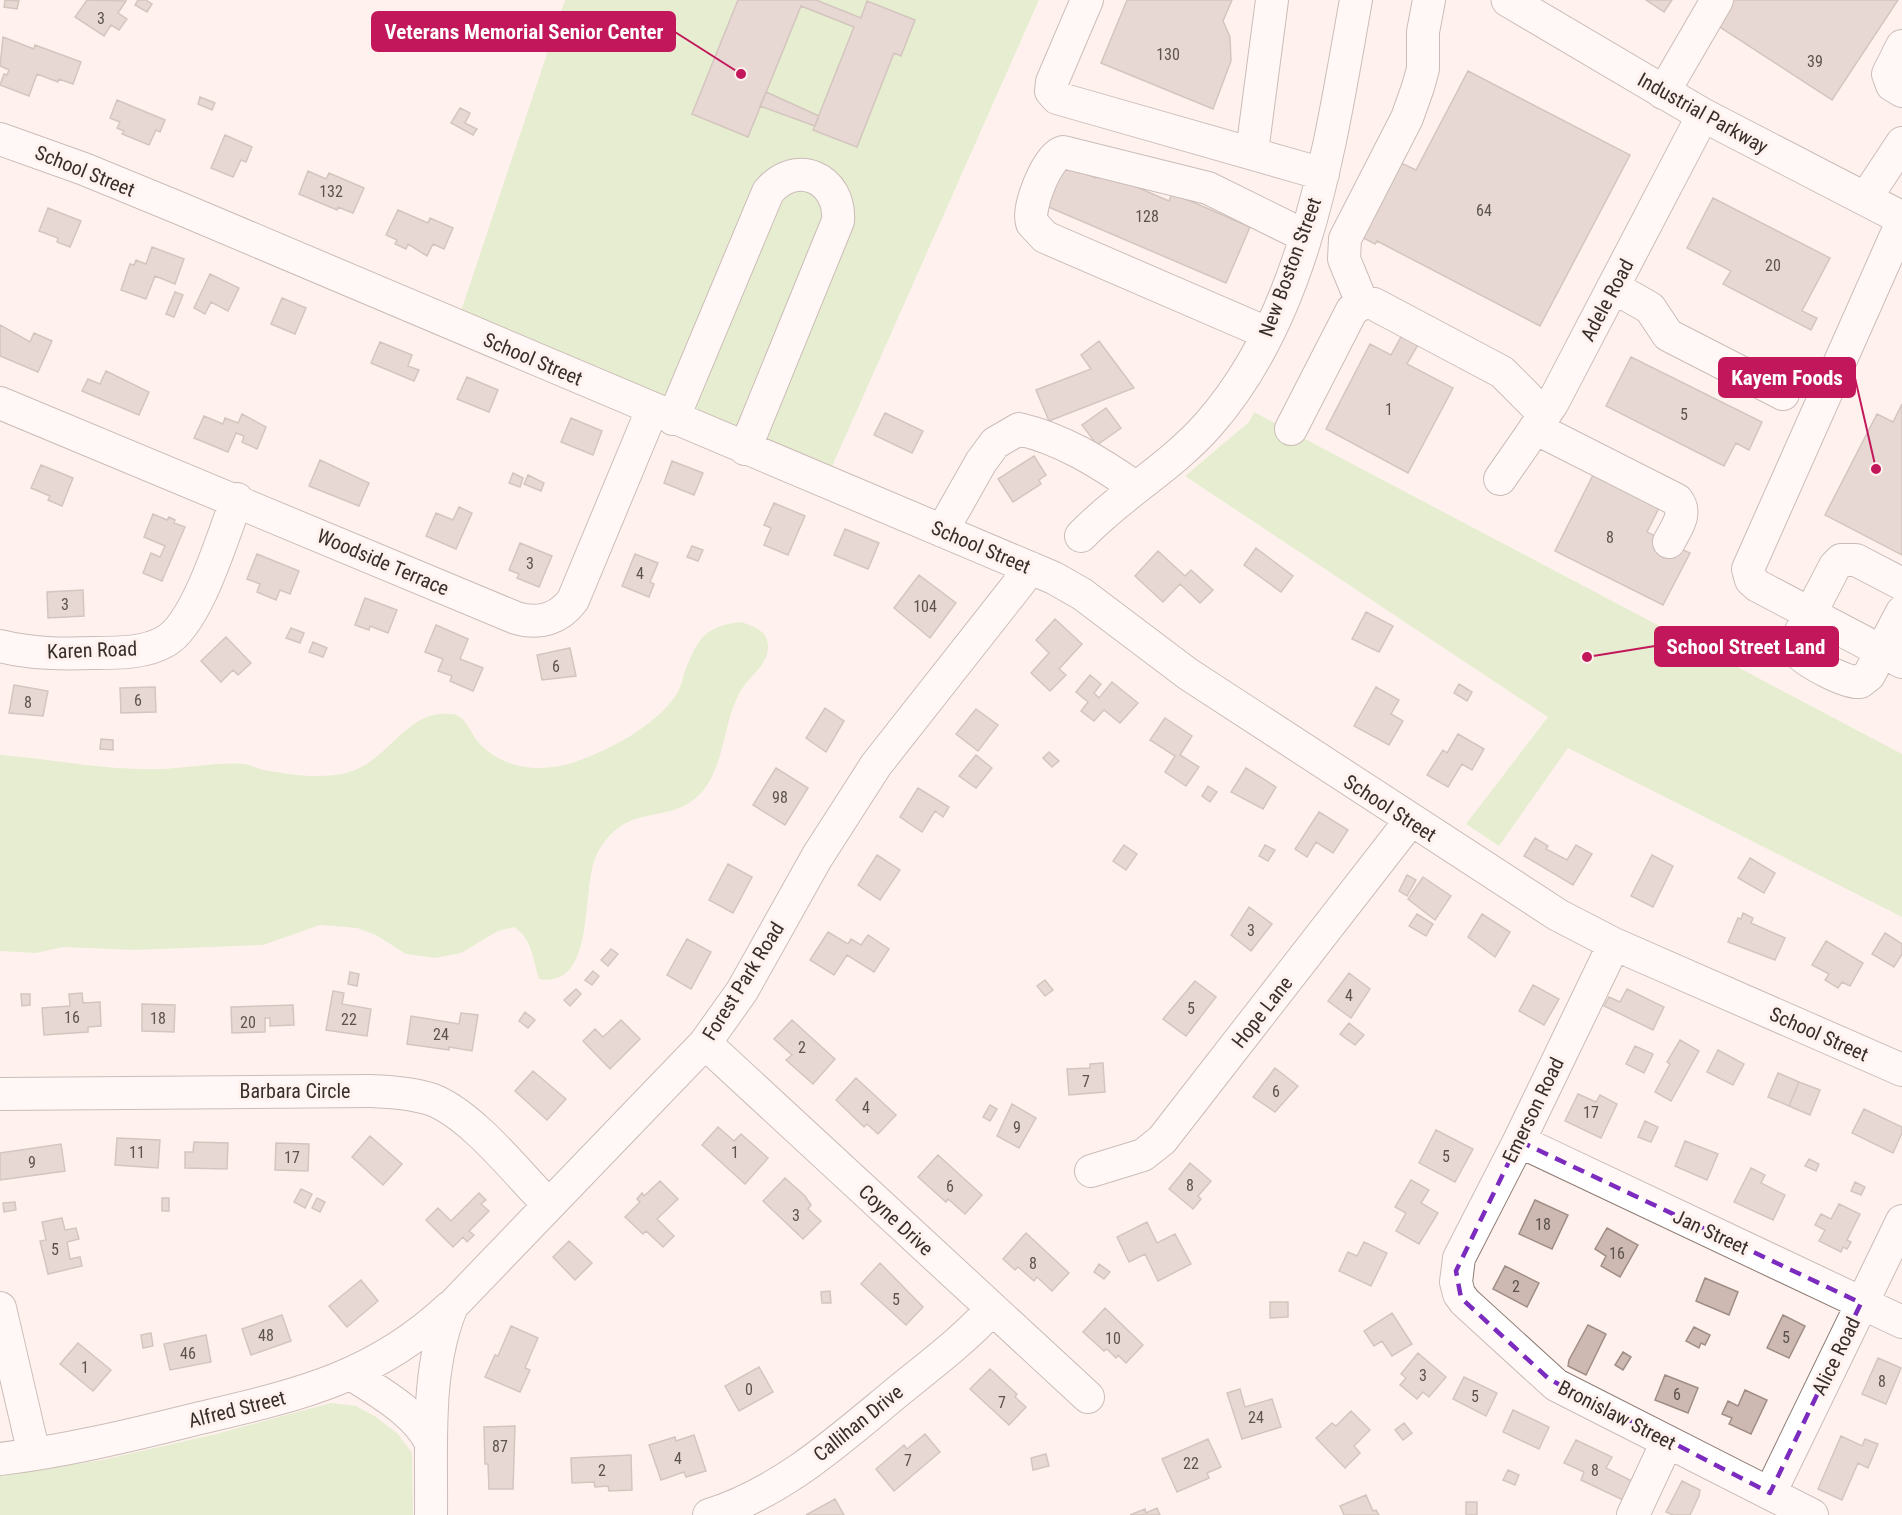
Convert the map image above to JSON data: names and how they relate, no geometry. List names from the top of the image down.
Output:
{
  "streets": {
    "main road": ["Industrial Parkway"],
    "street": [
      "School Street",
      "New Boston Street",
      "Adele Road",
      "Woodside Terrace",
      "Karen Road",
      "Forest Park Road",
      "Hope Lane",
      "Barbara Circle",
      "Emerson Road",
      "Coyne Drive",
      "Jan Street",
      "Alice Road",
      "Alfred Street",
      "Bronislaw Street",
      "Callihan Drive"
    ]
  },
  "crossings": [
    ["Industrial Parkway", "Adele Road"],
    ["School Street", "Woodside Terrace"],
    ["School Street", "Forest Park Road"],
    ["School Street", "Hope Lane"],
    ["School Street", "Emerson Road"],
    ["Woodside Terrace", "Karen Road"],
    ["Forest Park Road", "Barbara Circle"],
    ["Forest Park Road", "Coyne Drive"],
    ["Forest Park Road", "Alfred Street"],
    ["Emerson Road", "Jan Street"],
    ["Emerson Road", "Bronislaw Street"],
    ["Coyne Drive", "Callihan Drive"],
    ["Jan Street", "Alice Road"],
    ["Alice Road", "Bronislaw Street"]
  ],
  "places": ["Veterans Memorial Senior Center", "Kayem Foods", "School Street Land"],
  "house_numbers": [
    "3",
    "130",
    "39",
    "132",
    "64",
    "128",
    "20",
    "1",
    "5",
    "8",
    "3",
    "4",
    "3",
    "104",
    "6",
    "6",
    "8",
    "98",
    "3",
    "4",
    "5",
    "16",
    "18",
    "22",
    "20",
    "24",
    "2",
    "7",
    "6",
    "4",
    "17",
    "9",
    "11",
    "1",
    "5",
    "17",
    "9",
    "8",
    "6",
    "3",
    "18",
    "5",
    "16",
    "8",
    "2",
    "5",
    "48",
    "5",
    "10",
    "46",
    "1",
    "3",
    "8",
    "0",
    "6",
    "5",
    "7",
    "24",
    "87",
    "4",
    "7",
    "22",
    "2",
    "8"
  ]
}
